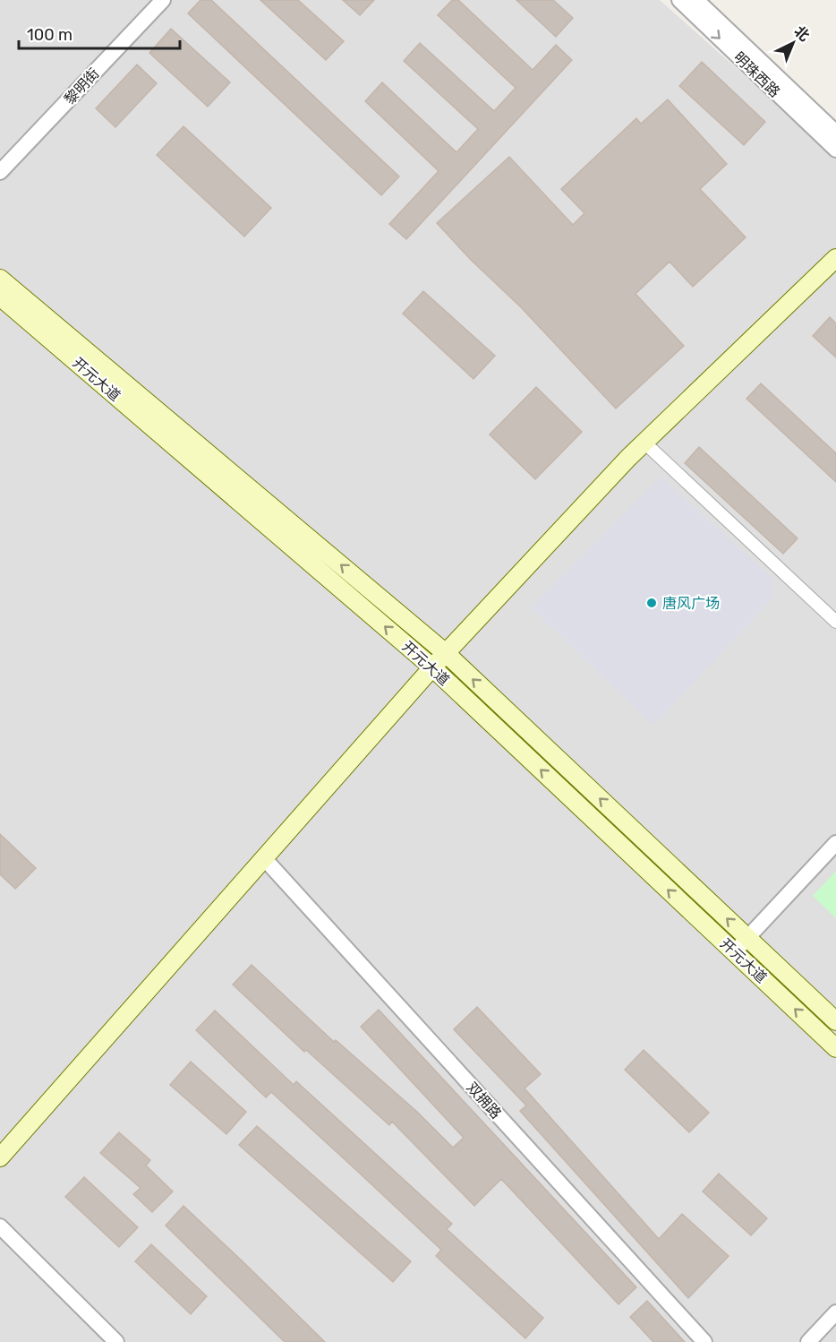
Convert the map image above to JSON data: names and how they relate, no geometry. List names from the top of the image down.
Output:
{
  "streets": {
    "main road": ["开元大道"],
    "street": ["明珠西路", "黎明街", "双拥路"]
  },
  "one_way": ["开元大道"],
  "places": ["唐风广场"],
  "scale_bar": "100 m",
  "north": "top right"
}
